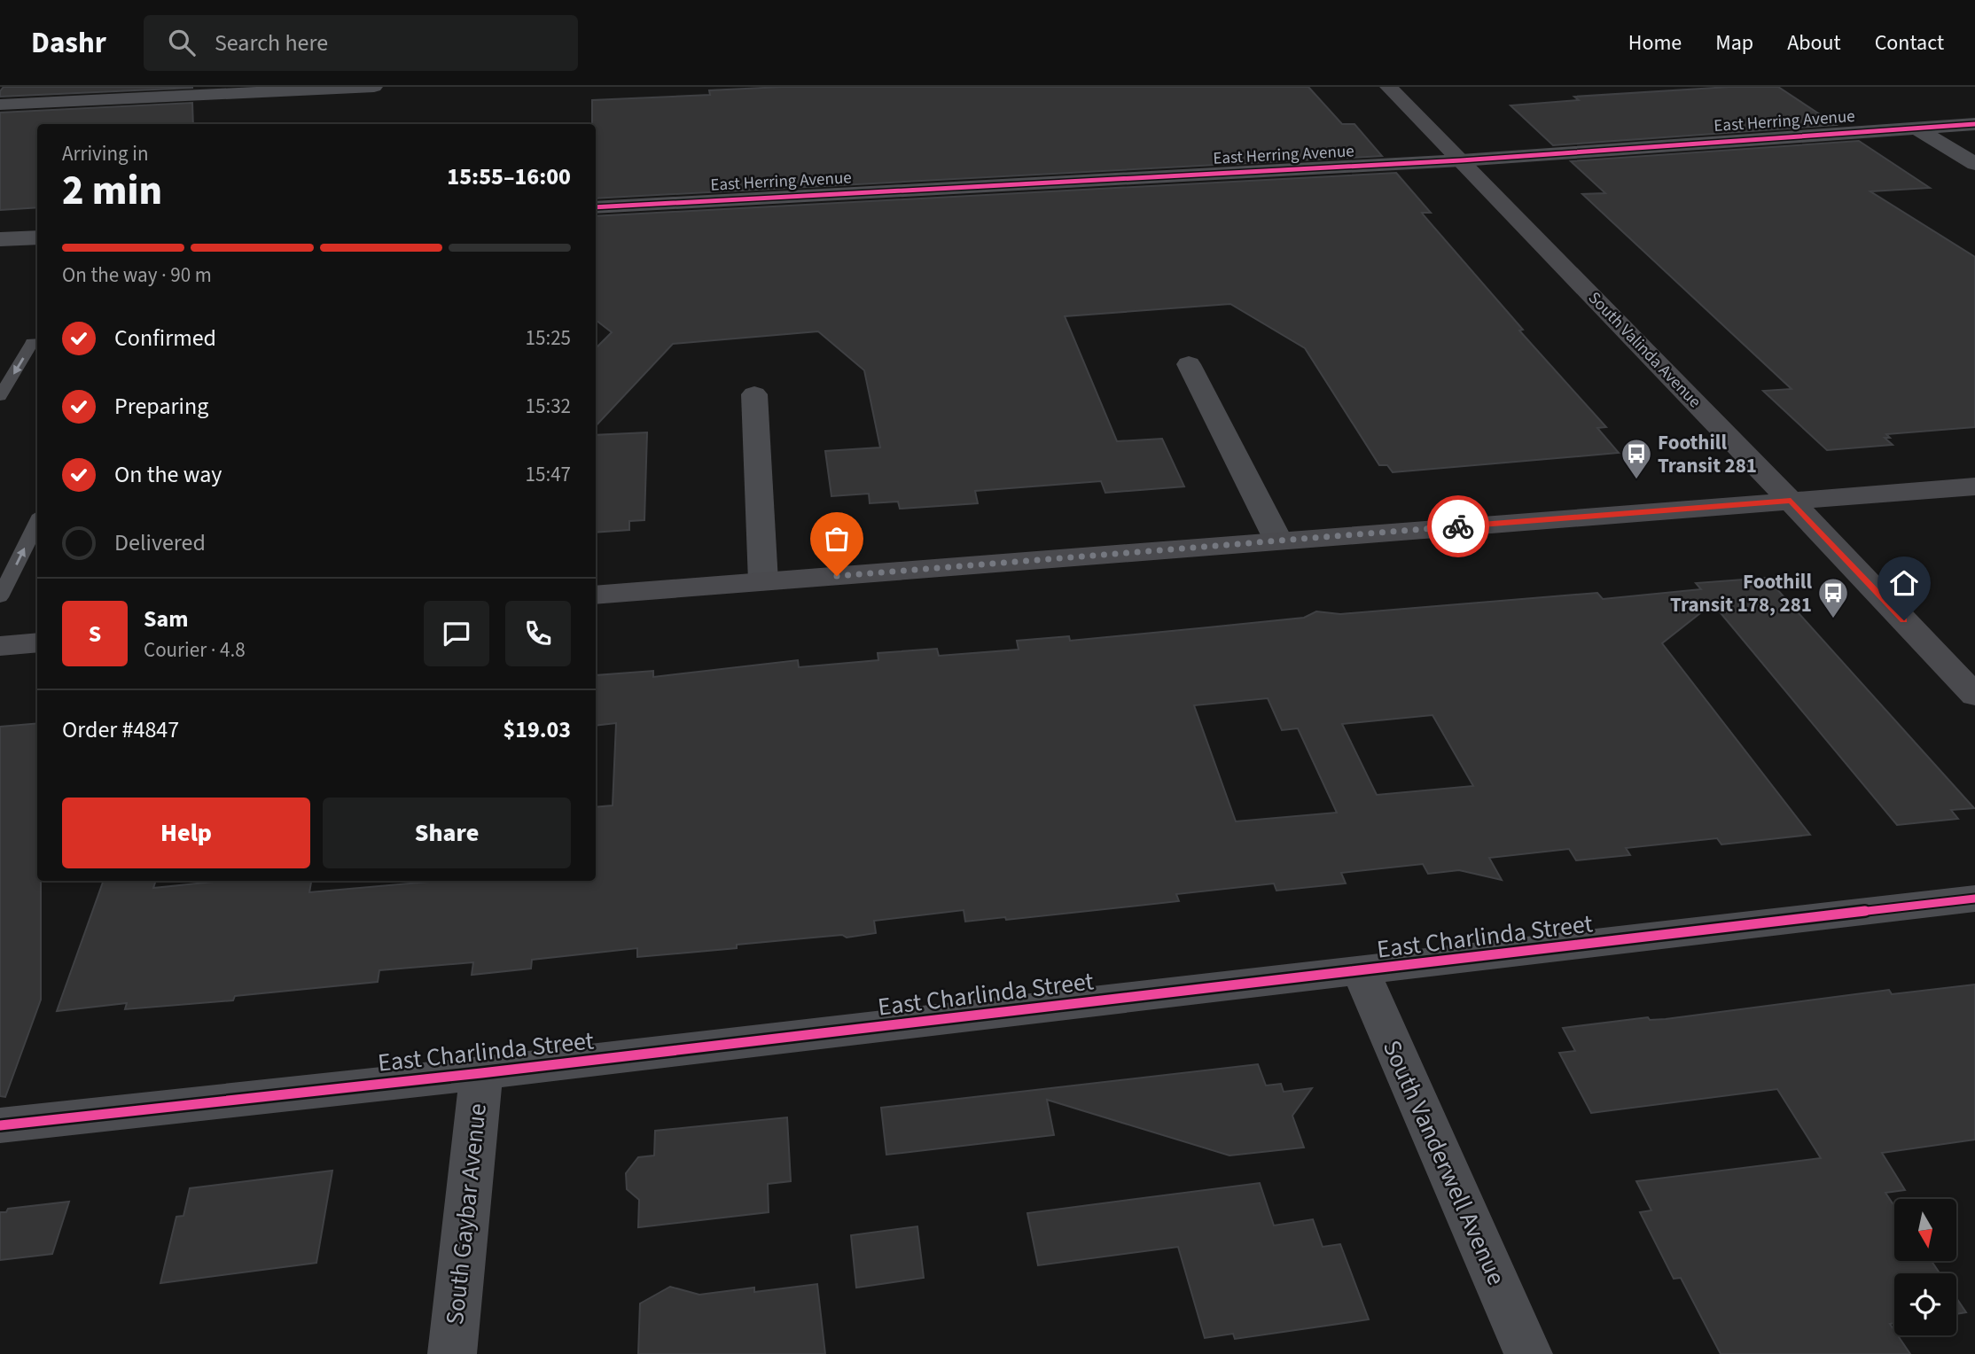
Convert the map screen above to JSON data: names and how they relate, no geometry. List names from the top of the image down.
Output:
{
  "streets": {
    "main road": ["South Valinda Avenue"],
    "street": [
      "East Herring Avenue",
      "East Charlinda Street",
      "South Vanderwell Avenue",
      "South Gaybar Avenue"
    ]
  },
  "crossings": [
    ["East Herring Avenue", "South Valinda Avenue"],
    ["East Charlinda Street", "South Vanderwell Avenue"],
    ["East Charlinda Street", "South Gaybar Avenue"]
  ],
  "places": {
    "bus stop": ["Foothill Transit 281", "Foothill Transit 178, 281"]
  },
  "north": "bottom",
  "page": {
    "header": "Dashr",
    "search": "Search here",
    "nav": [
      "Home",
      "Map",
      "About",
      "Contact"
    ],
    "heading": ["2 min", "Arriving in", "15:55–16:00"],
    "panel": [
      "Sam",
      "Courier · 4.8",
      "Order #4847",
      "$19.03"
    ],
    "bar": "On the way · 90 m",
    "list": [
      ["Confirmed", "15:25"],
      ["Preparing", "15:32"],
      ["On the way", "15:47"],
      "Delivered"
    ],
    "round": "S",
    "buttons": ["Help", "Share"]
  }
}
